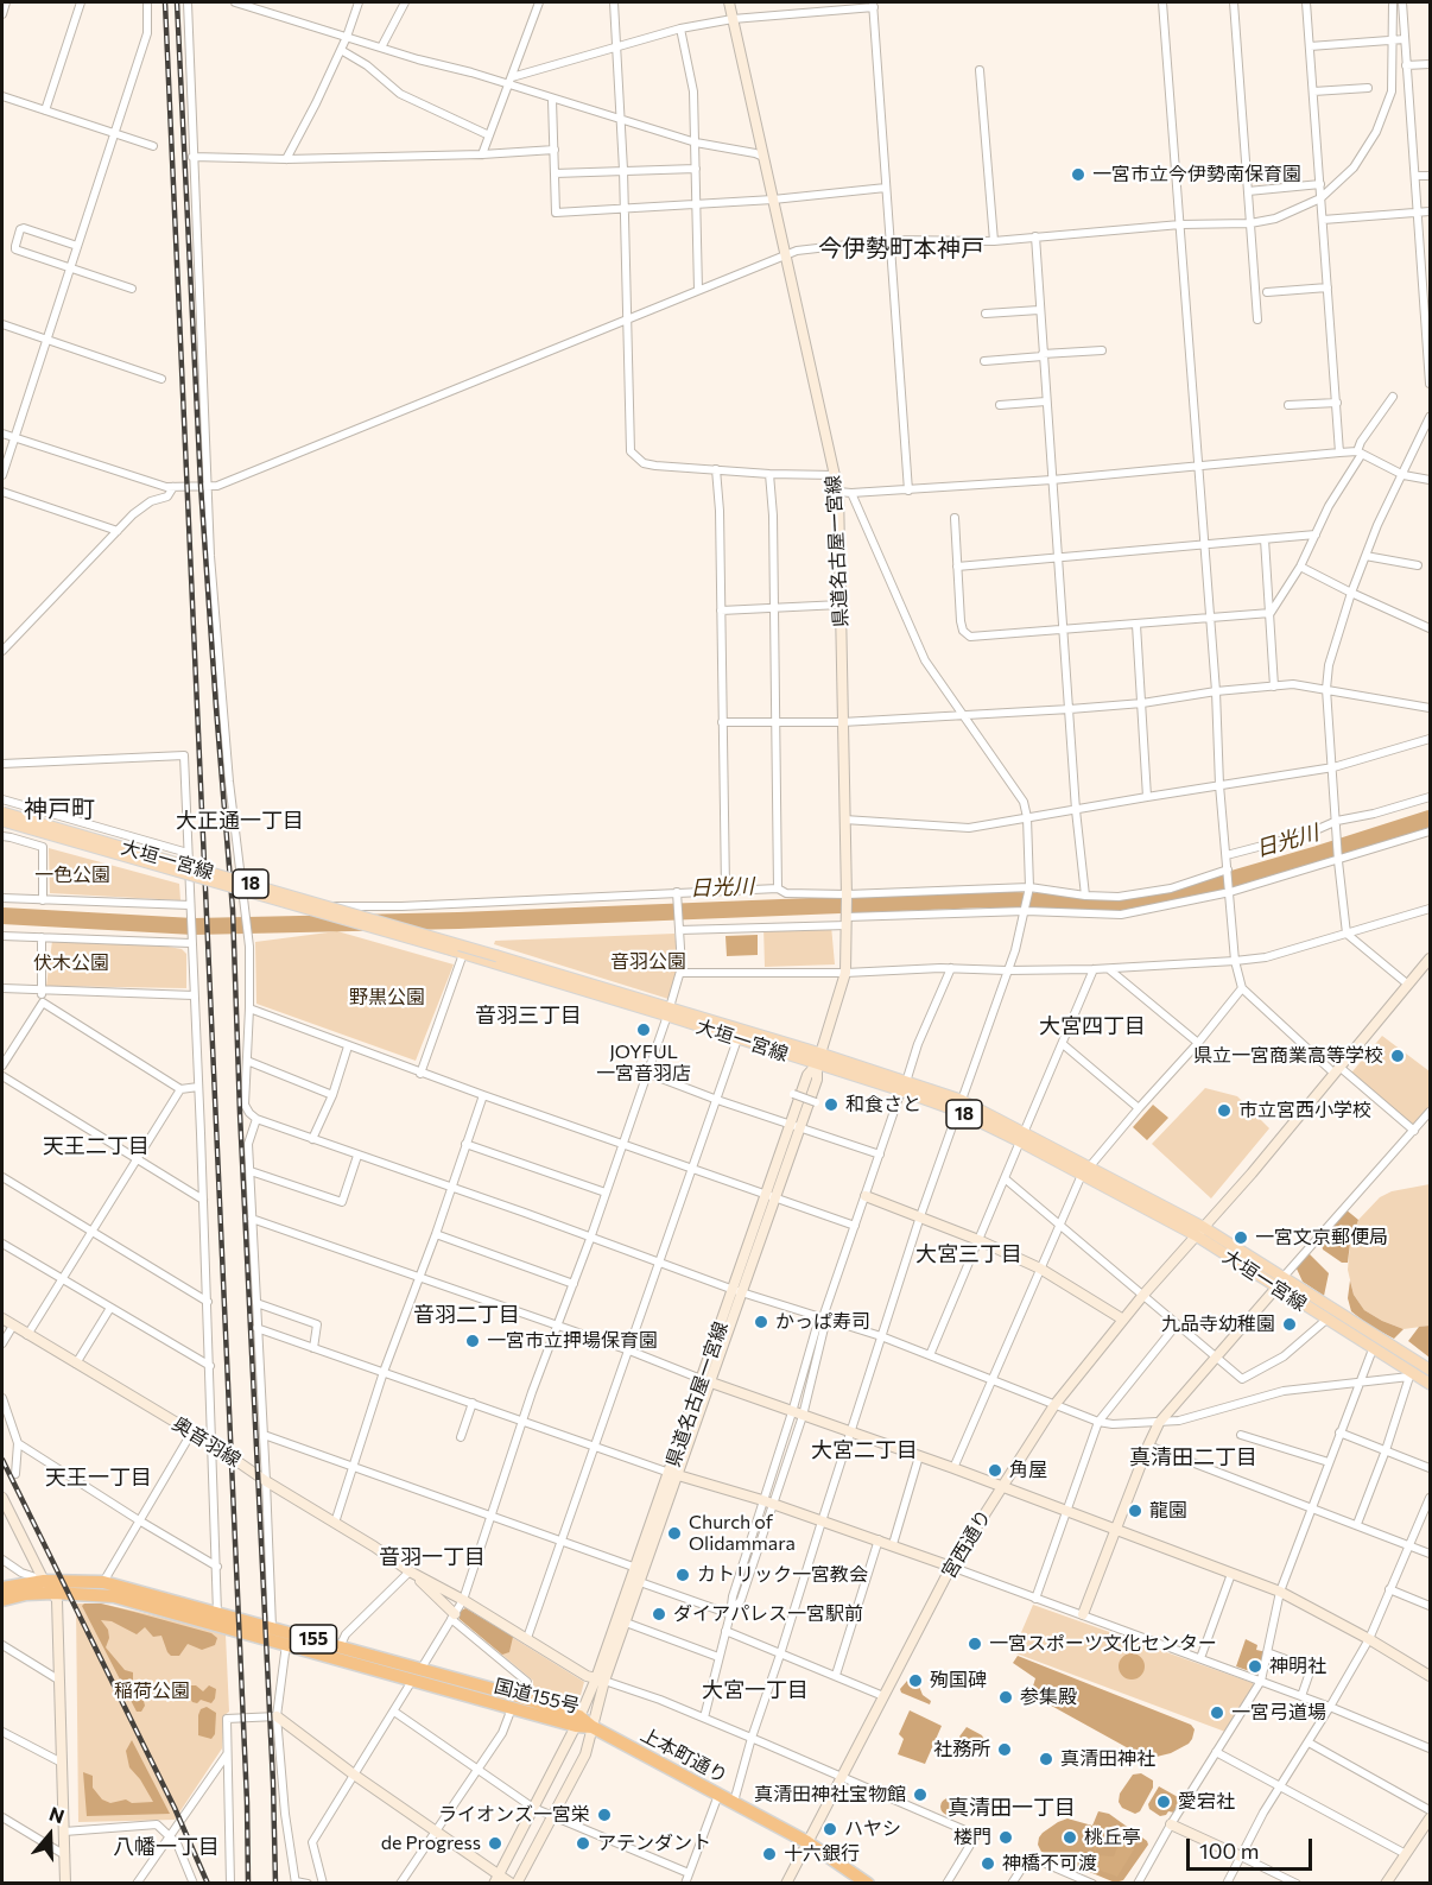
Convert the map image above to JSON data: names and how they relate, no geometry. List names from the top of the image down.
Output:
{
  "streets": {
    "highway": ["155", "国道155号", "上本町通り"],
    "main road": ["大垣一宮線", "18"],
    "street": ["県道名古屋一宮線", "奥音羽線", "宮西通り"]
  },
  "crossings": [
    ["県道名古屋一宮線", "大垣一宮線"],
    ["県道名古屋一宮線", "奥音羽線"],
    ["県道名古屋一宮線", "国道155号"],
    ["県道名古屋一宮線", "上本町通り"],
    ["大垣一宮線", "宮西通り"],
    ["宮西通り", "上本町通り"],
    ["国道155号", "上本町通り"]
  ],
  "districts": [
    "今伊勢町本神戸",
    "神戸町",
    "大正通一丁目",
    "音羽三丁目",
    "大宮四丁目",
    "天王二丁目",
    "大宮三丁目",
    "音羽二丁目",
    "大宮二丁目",
    "真清田二丁目",
    "天王一丁目",
    "音羽一丁目",
    "大宮一丁目",
    "真清田一丁目",
    "八幡一丁目"
  ],
  "water": ["日光川"],
  "parks": [
    "一色公園",
    "音羽公園",
    "伏木公園",
    "野黒公園",
    "稲荷公園"
  ],
  "places": [
    "一宮市立今伊勢南保育園",
    "JOYFUL 一宮音羽店",
    "県立一宮商業高等学校",
    "和食さと",
    "市立宮西小学校",
    "一宮文京郵便局",
    "かっぱ寿司",
    "九品寺幼稚園",
    "一宮市立押場保育園",
    "角屋",
    "龍園",
    "Church of Olidammara",
    "カトリック一宮教会",
    "ダイアパレス一宮駅前",
    "一宮スポーツ文化センター",
    "神明社",
    "殉国碑",
    "参集殿",
    "一宮弓道場",
    "社務所",
    "真清田神社",
    "真清田神社宝物館",
    "愛宕社",
    "ライオンズ一宮栄",
    "ハヤシ",
    "楼門",
    "桃丘亭",
    "de Progress",
    "アテンダント",
    "十六銀行",
    "神橋不可渡"
  ],
  "scale_bar": "100 m",
  "north": "top"
}
